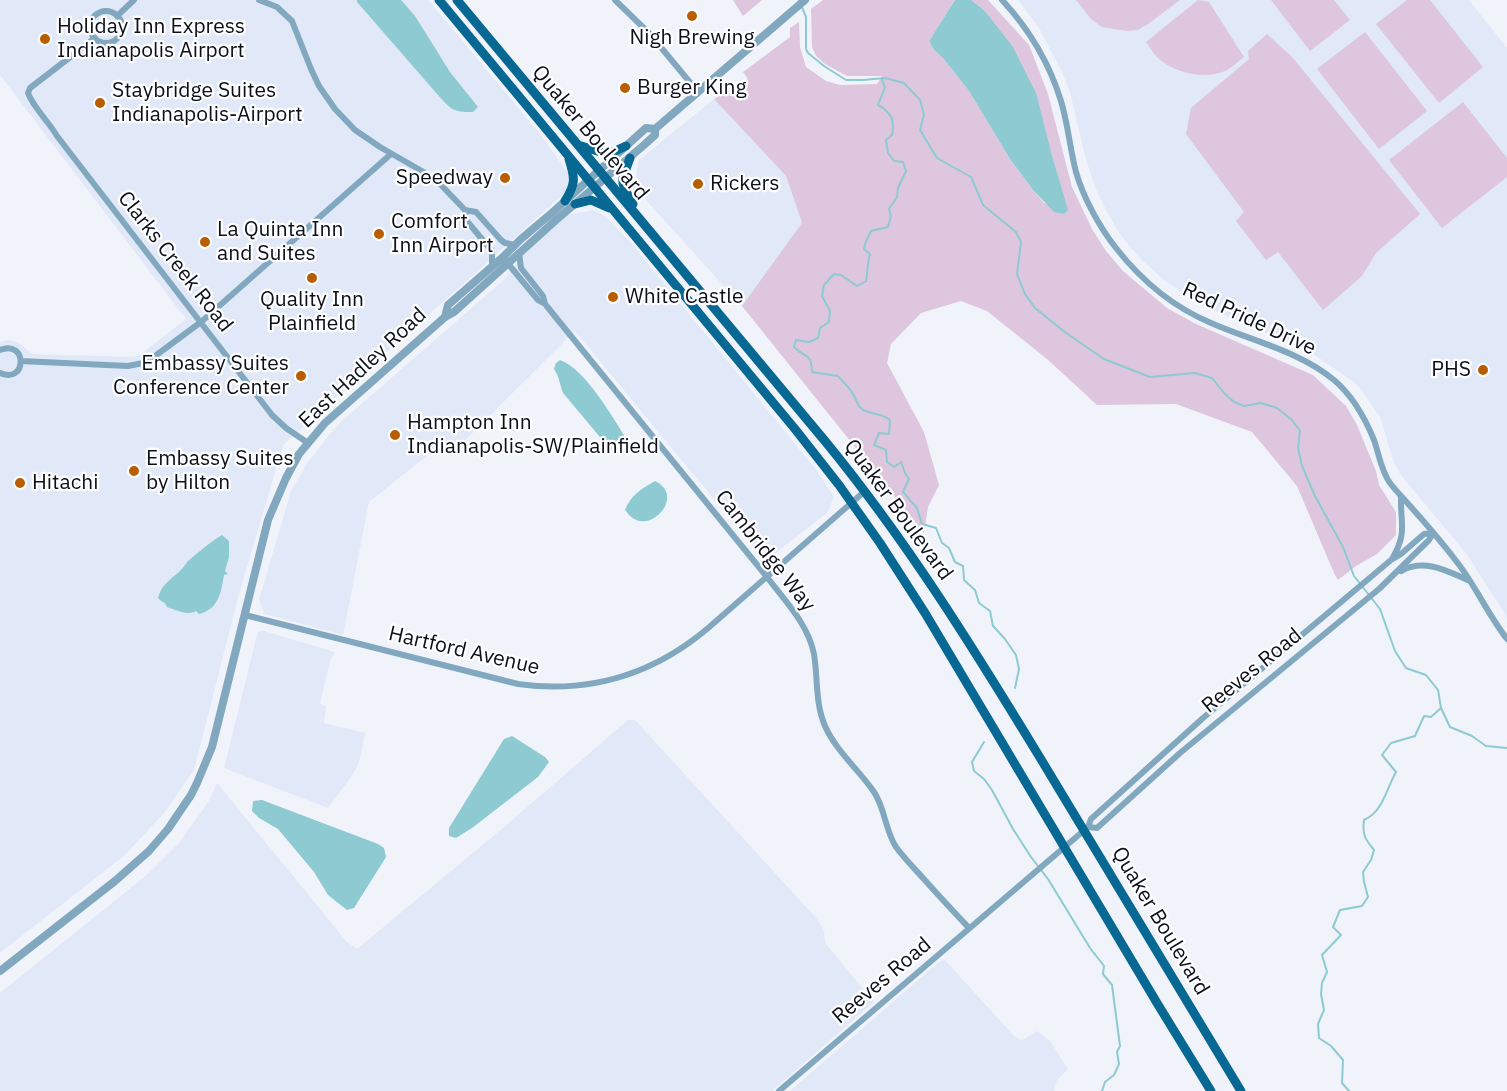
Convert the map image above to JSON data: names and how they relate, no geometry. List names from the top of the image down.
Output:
{
  "streets": {
    "main road": ["Quaker Boulevard"],
    "street": [
      "Clarks Creek Road",
      "Red Pride Drive",
      "East Hadley Road",
      "Cambridge Way",
      "Hartford Avenue",
      "Reeves Road"
    ]
  },
  "crossings": [
    ["Quaker Boulevard", "East Hadley Road"],
    ["Quaker Boulevard", "Hartford Avenue"],
    ["Quaker Boulevard", "Reeves Road"],
    ["Clarks Creek Road", "East Hadley Road"],
    ["Red Pride Drive", "Reeves Road"],
    ["East Hadley Road", "Cambridge Way"],
    ["East Hadley Road", "Hartford Avenue"],
    ["Cambridge Way", "Hartford Avenue"],
    ["Cambridge Way", "Reeves Road"]
  ],
  "places": [
    "Nigh Brewing",
    "Holiday Inn Express Indianapolis Airport",
    "Burger King",
    "Staybridge Suites Indianapolis-Airport",
    "Speedway",
    "Rickers",
    "Comfort Inn Airport",
    "La Quinta Inn and Suites",
    "Quality Inn Plainfield",
    "White Castle",
    "PHS",
    "Embassy Suites Conference Center",
    "Hampton Inn Indianapolis-SW/Plainfield",
    "Embassy Suites by Hilton",
    "Hitachi"
  ]
}
